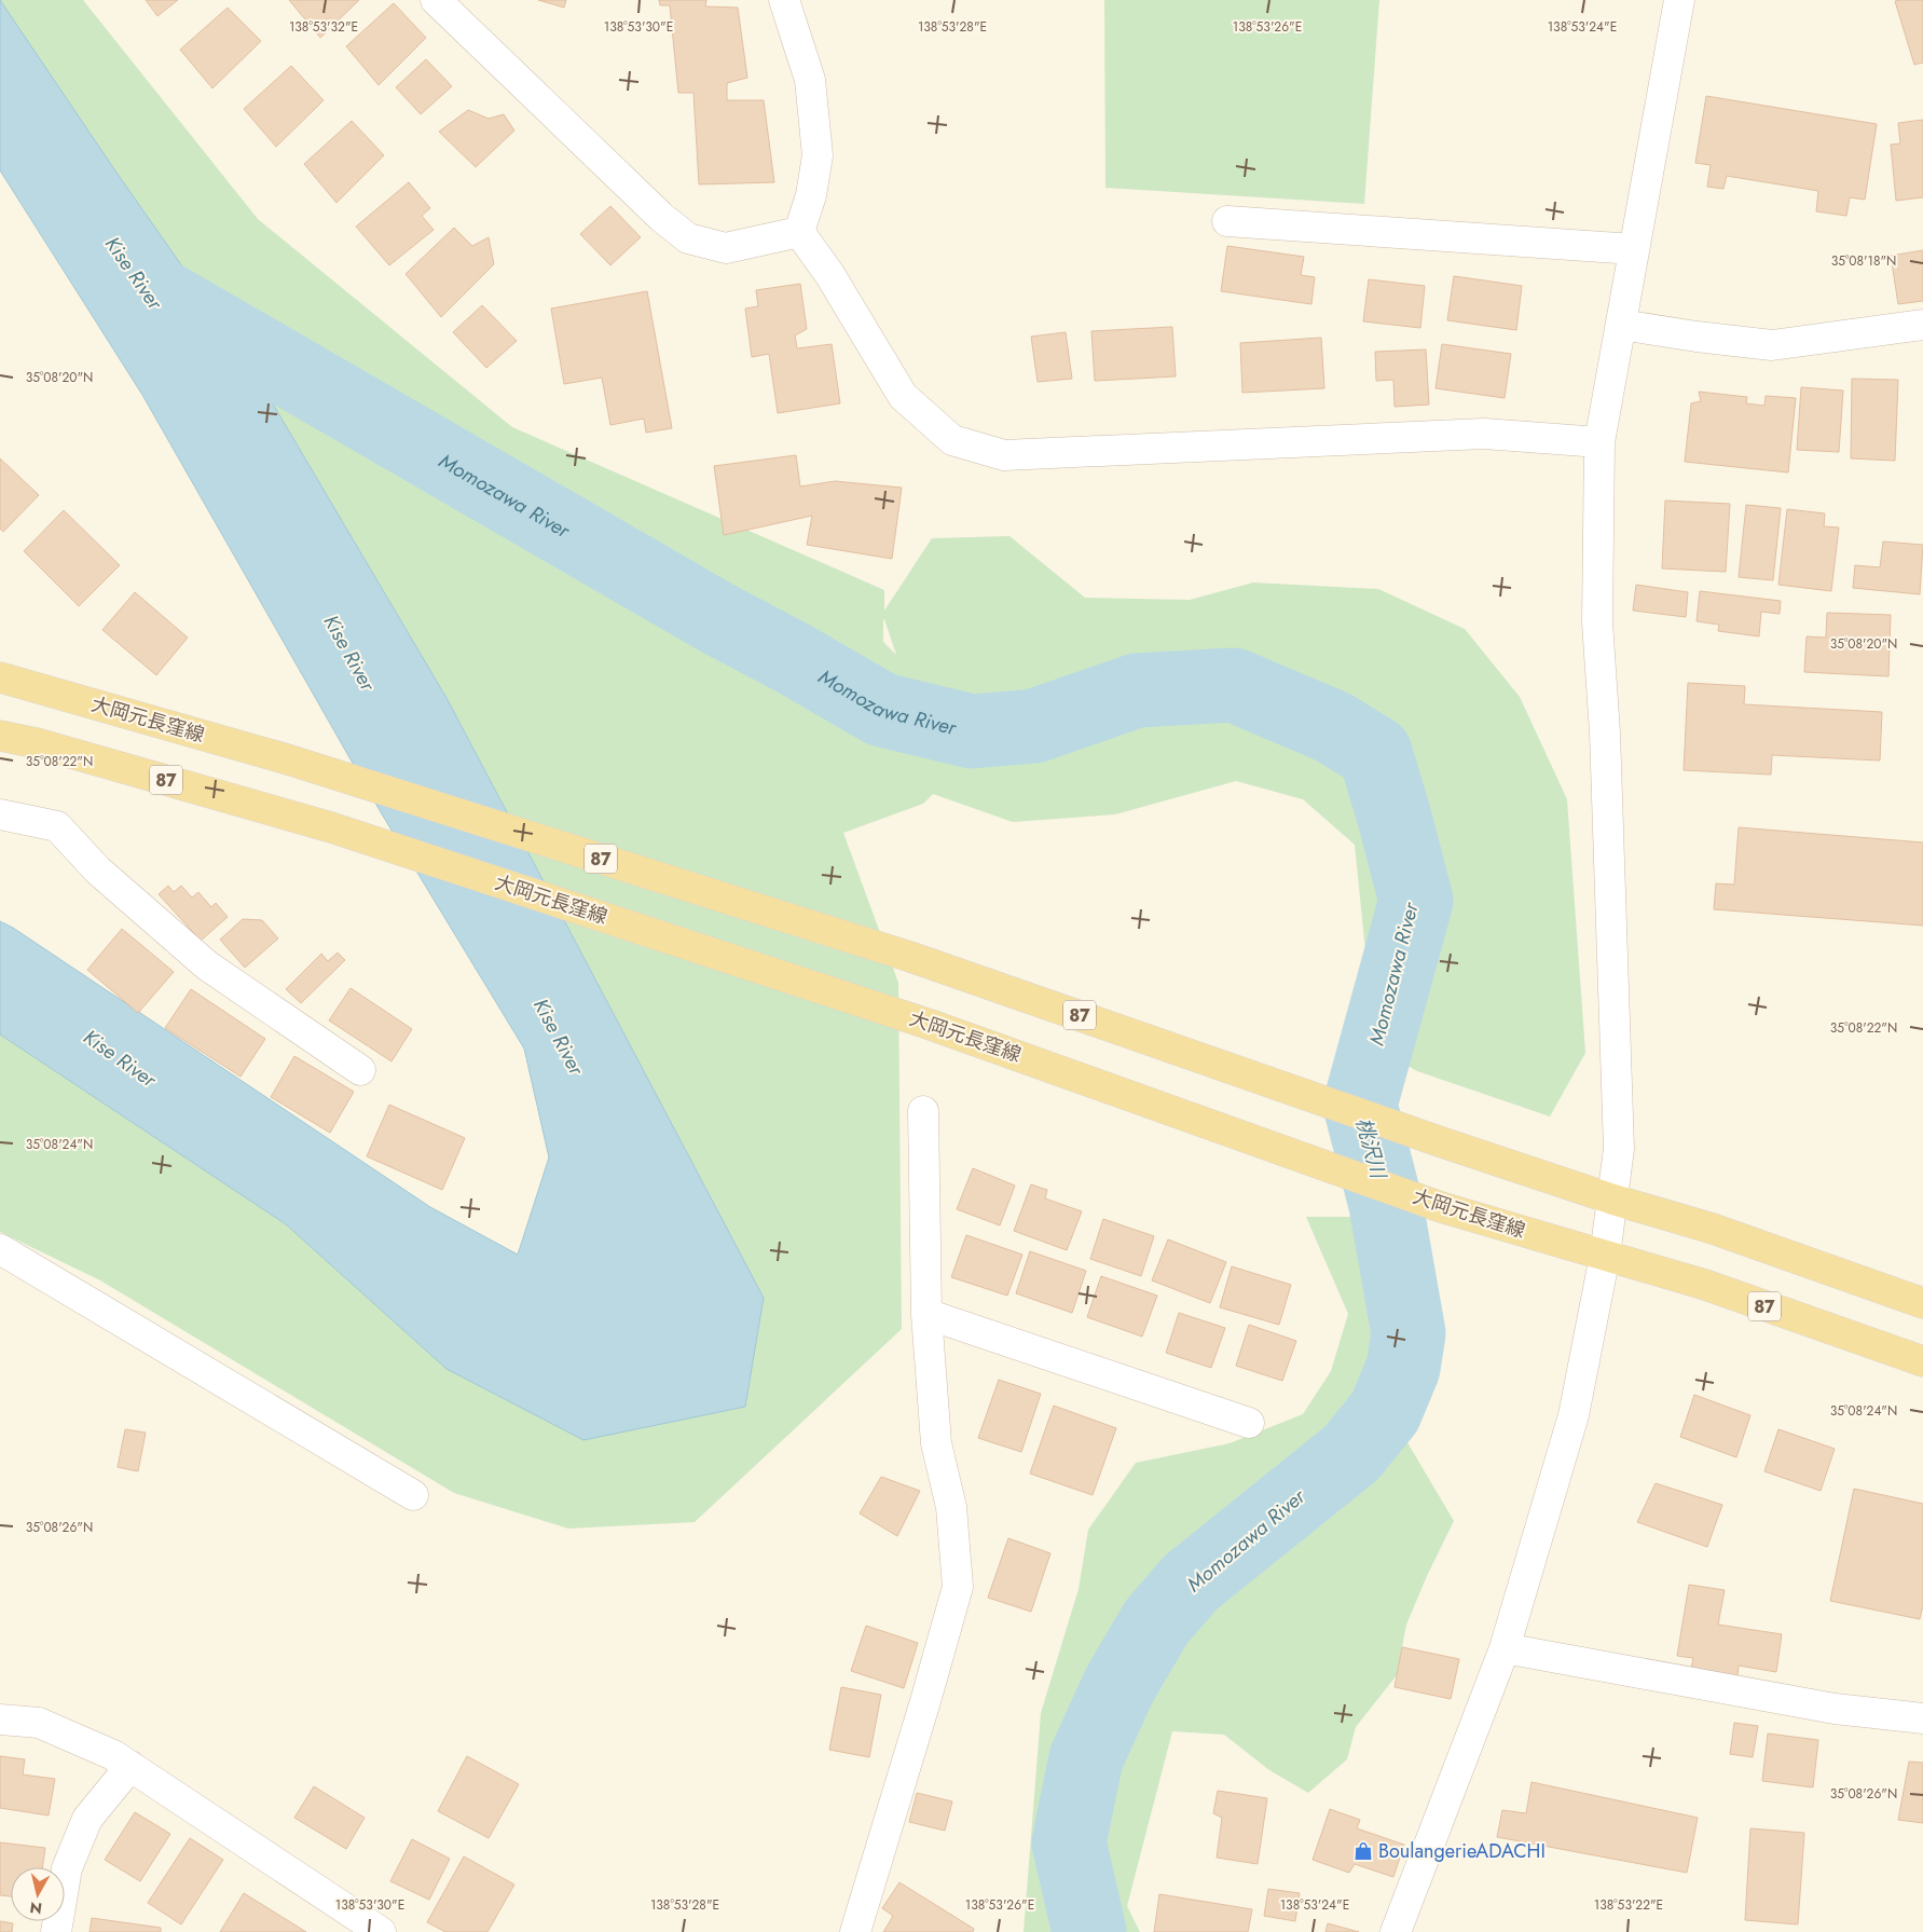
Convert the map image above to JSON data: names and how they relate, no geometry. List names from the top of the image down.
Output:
{
  "streets": {
    "main road": ["大岡元長窪線", "87"]
  },
  "water": ["Kise River", "Momozawa River", "桃沢川"],
  "places": {
    "shop": ["BoulangerieADACHI"]
  },
  "north": "bottom",
  "coordinates": [
    "138°53'32\"E",
    "138°53'30\"E",
    "138°53'28\"E",
    "138°53'26\"E",
    "138°53'24\"E",
    "35°08'18\"N",
    "35°08'20\"N",
    "35°08'22\"N",
    "35°08'24\"N",
    "35°08'26\"N",
    "138°53'22\"E"
  ]
}
